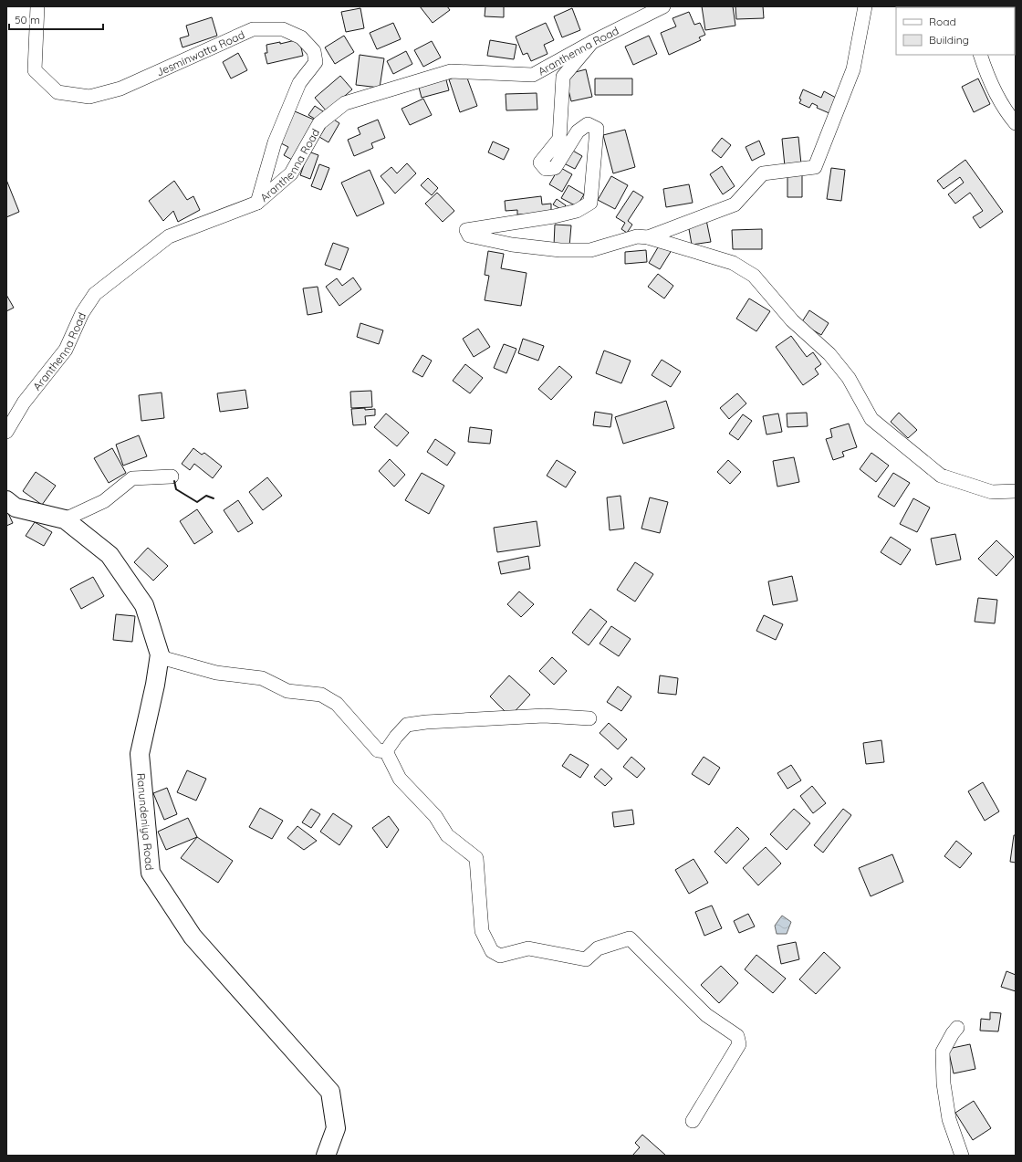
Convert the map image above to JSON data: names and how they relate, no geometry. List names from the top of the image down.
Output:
{
  "streets": {
    "main road": ["Ranundeniya Road"],
    "street": ["Aranthenna Road", "Jesminwatta Road"]
  },
  "crossings": [
    ["Aranthenna Road", "Jesminwatta Road"]
  ],
  "legend": ["Road", "Building"],
  "scale_bar": "50 m"
}
